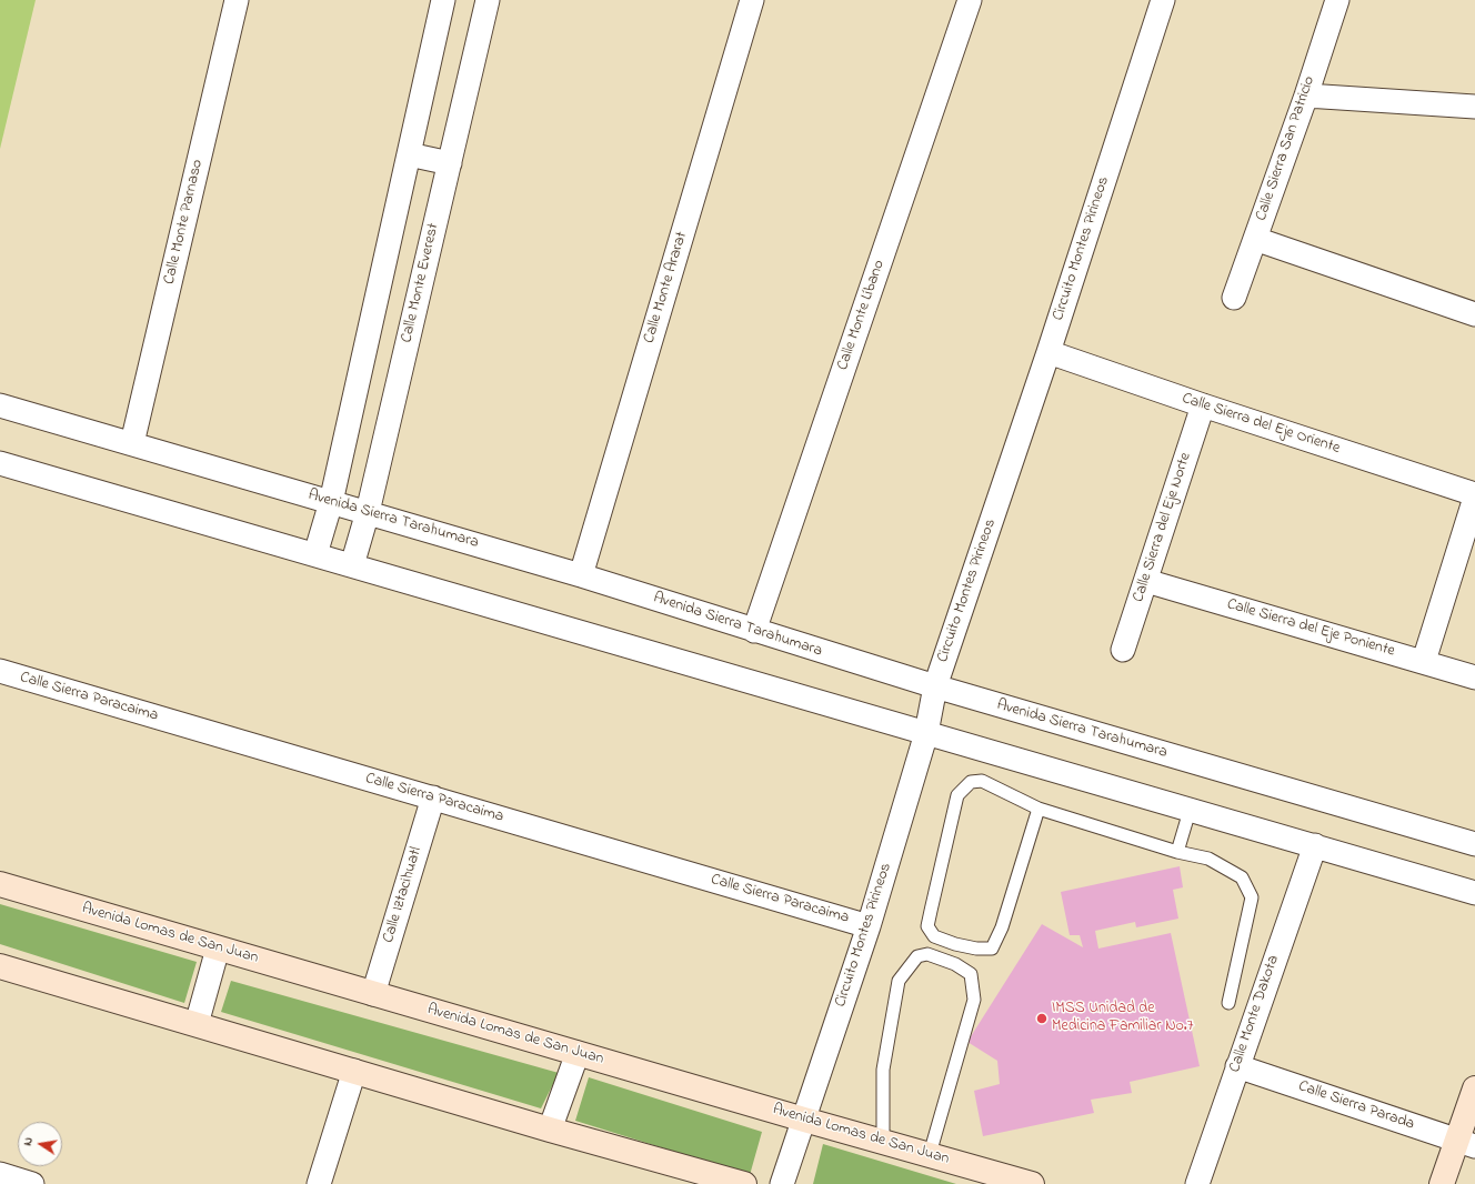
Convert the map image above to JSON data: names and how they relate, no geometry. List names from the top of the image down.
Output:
{
  "streets": {
    "street": [
      "Calle Sierra San Patricio",
      "Calle Monte Parnaso",
      "Circuito Montes Pirineos",
      "Calle Monte Everest",
      "Calle Monte Ararat",
      "Calle Monte Líbano",
      "Calle Sierra del Eje Oriente",
      "Avenida Sierra Tarahumara",
      "Calle Sierra del Eje Norte",
      "Calle Sierra del Eje Poniente",
      "Calle Sierra Paracaima",
      "Calle Iztacihuatl",
      "Avenida Lomas de San Juan",
      "Calle Monte Dakota",
      "Calle Sierra Parada"
    ]
  },
  "crossings": [
    ["Calle Monte Parnaso", "Avenida Sierra Tarahumara"],
    ["Circuito Montes Pirineos", "Calle Sierra del Eje Oriente"],
    ["Circuito Montes Pirineos", "Avenida Sierra Tarahumara"],
    ["Circuito Montes Pirineos", "Calle Sierra Paracaima"],
    ["Circuito Montes Pirineos", "Avenida Lomas de San Juan"],
    ["Calle Monte Everest", "Avenida Sierra Tarahumara"],
    ["Calle Monte Ararat", "Avenida Sierra Tarahumara"],
    ["Calle Monte Líbano", "Avenida Sierra Tarahumara"],
    ["Calle Sierra del Eje Oriente", "Calle Sierra del Eje Norte"],
    ["Calle Sierra del Eje Norte", "Calle Sierra del Eje Poniente"],
    ["Calle Sierra Paracaima", "Calle Iztacihuatl"],
    ["Calle Iztacihuatl", "Avenida Lomas de San Juan"],
    ["Calle Monte Dakota", "Calle Sierra Parada"]
  ],
  "places": ["IMSS Unidad de Medicina Familiar No.7"],
  "north": "left"
}
